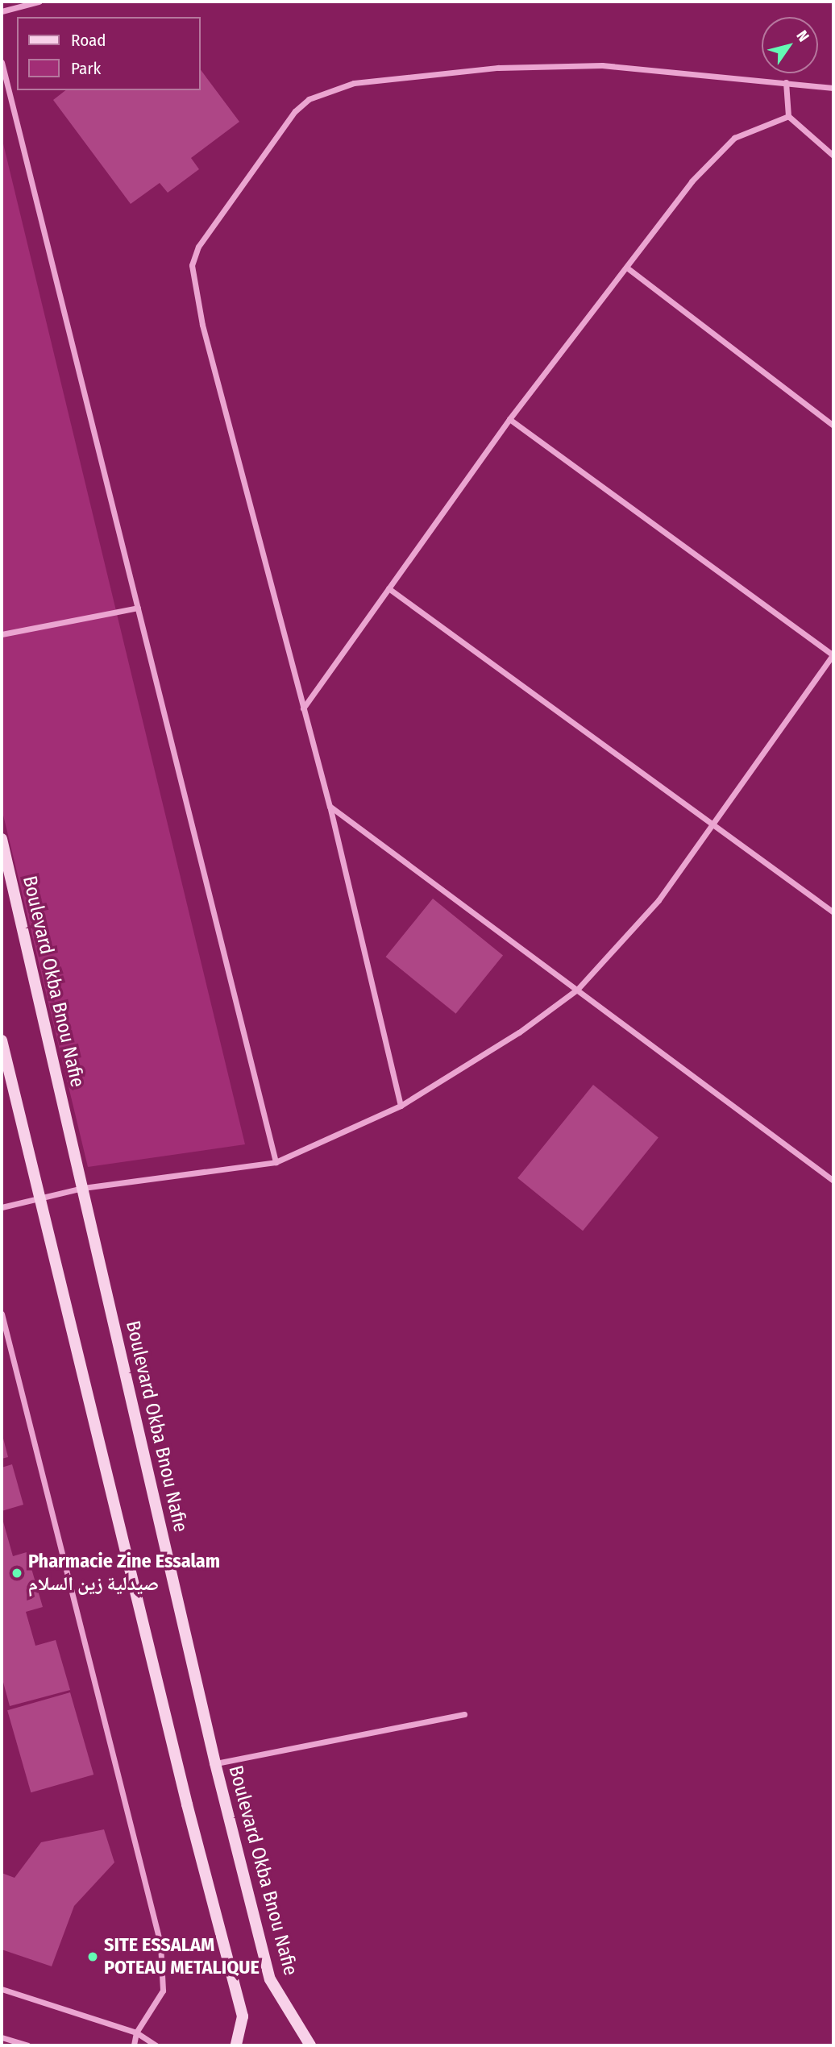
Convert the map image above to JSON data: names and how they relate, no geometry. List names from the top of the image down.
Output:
{
  "streets": {
    "main road": ["Boulevard Okba Bnou Nafie"]
  },
  "places": ["Pharmacie Zine Essalam صيدلية زين السلام", "SITE ESSALAM POTEAU METALIQUE"],
  "legend": ["Road", "Park"],
  "north": "top right"
}
